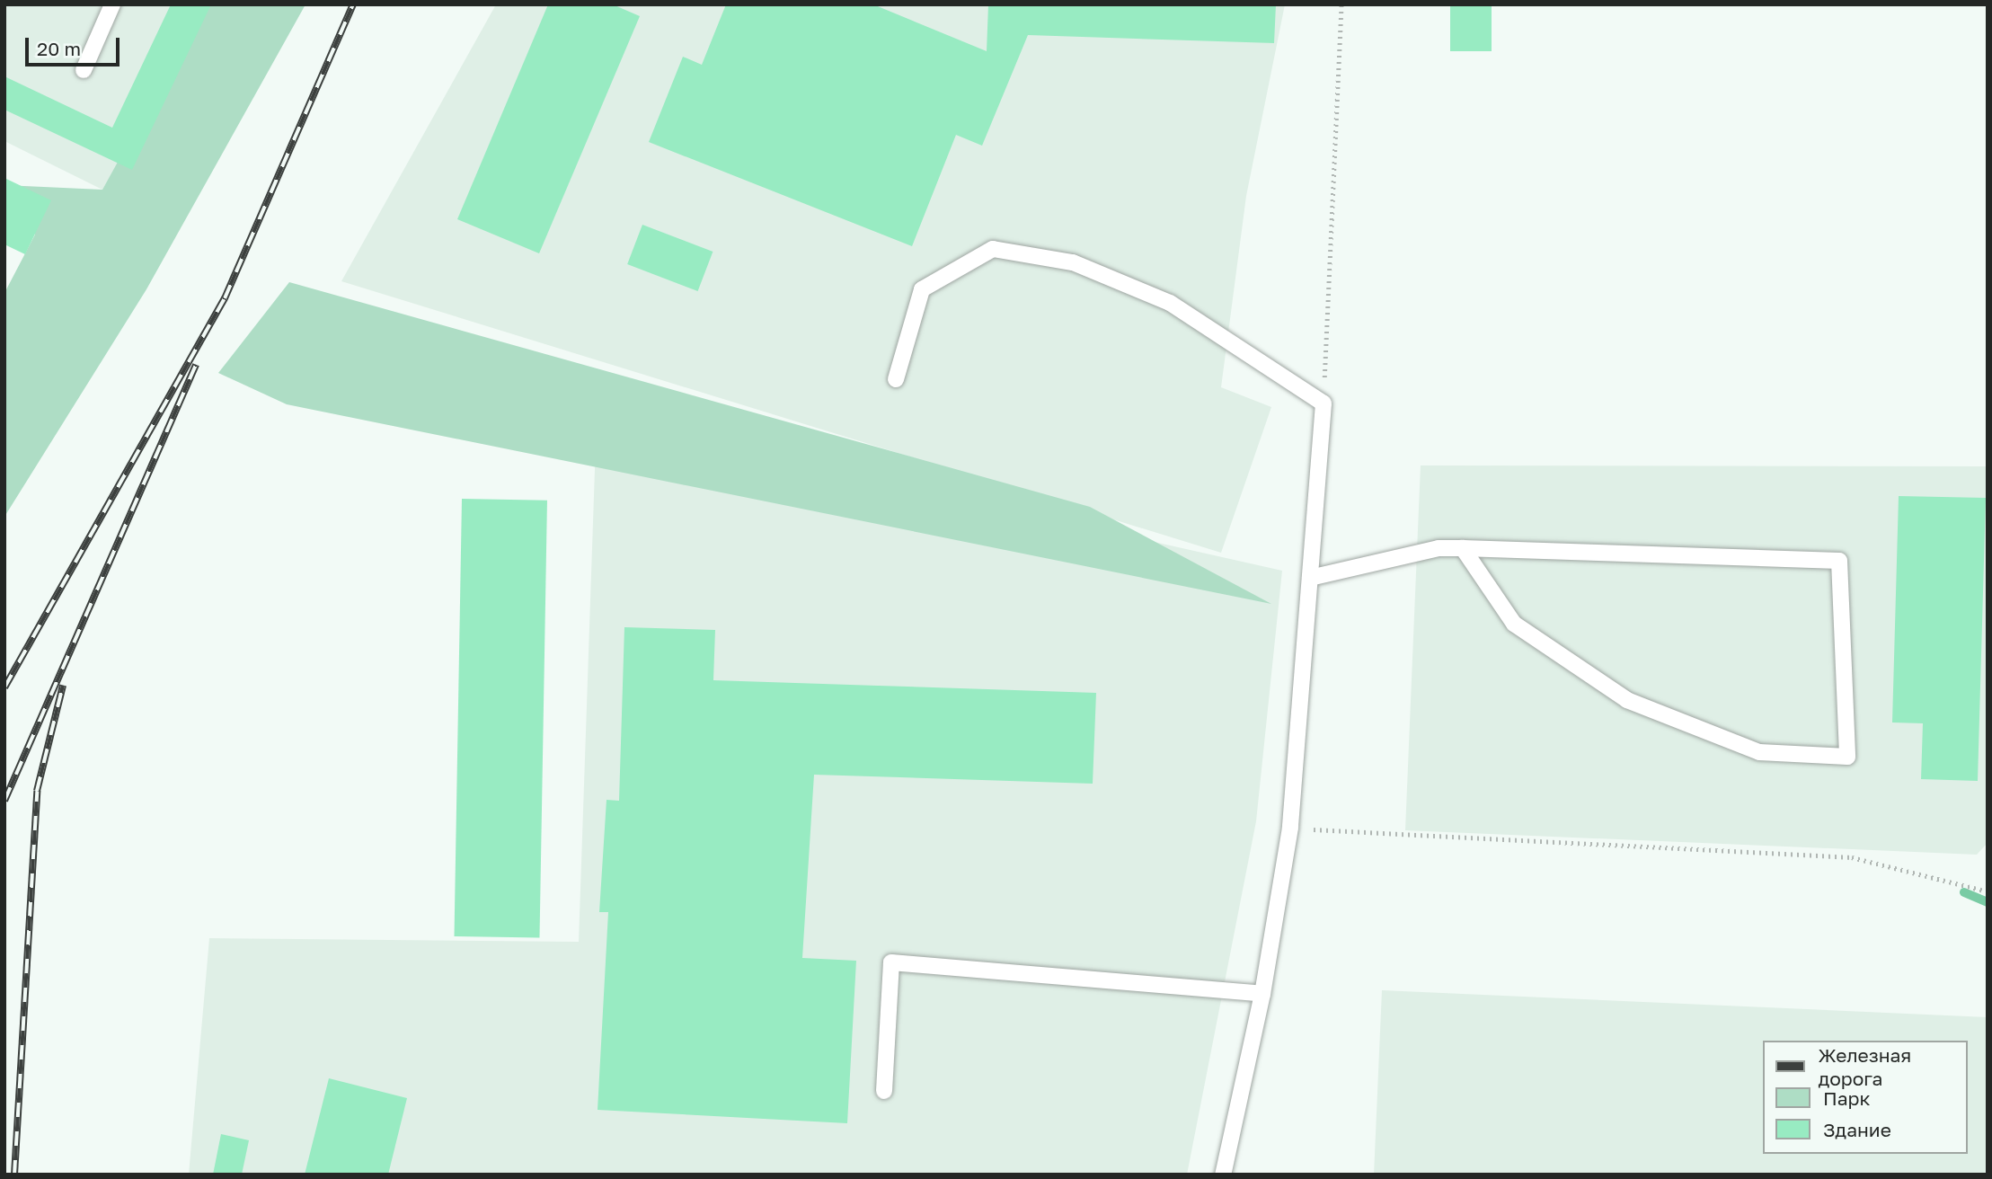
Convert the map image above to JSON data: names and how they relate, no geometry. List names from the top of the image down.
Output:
{
  "legend": ["Железная дорога", "Парк", "Здание"],
  "scale_bar": "20 m"
}
